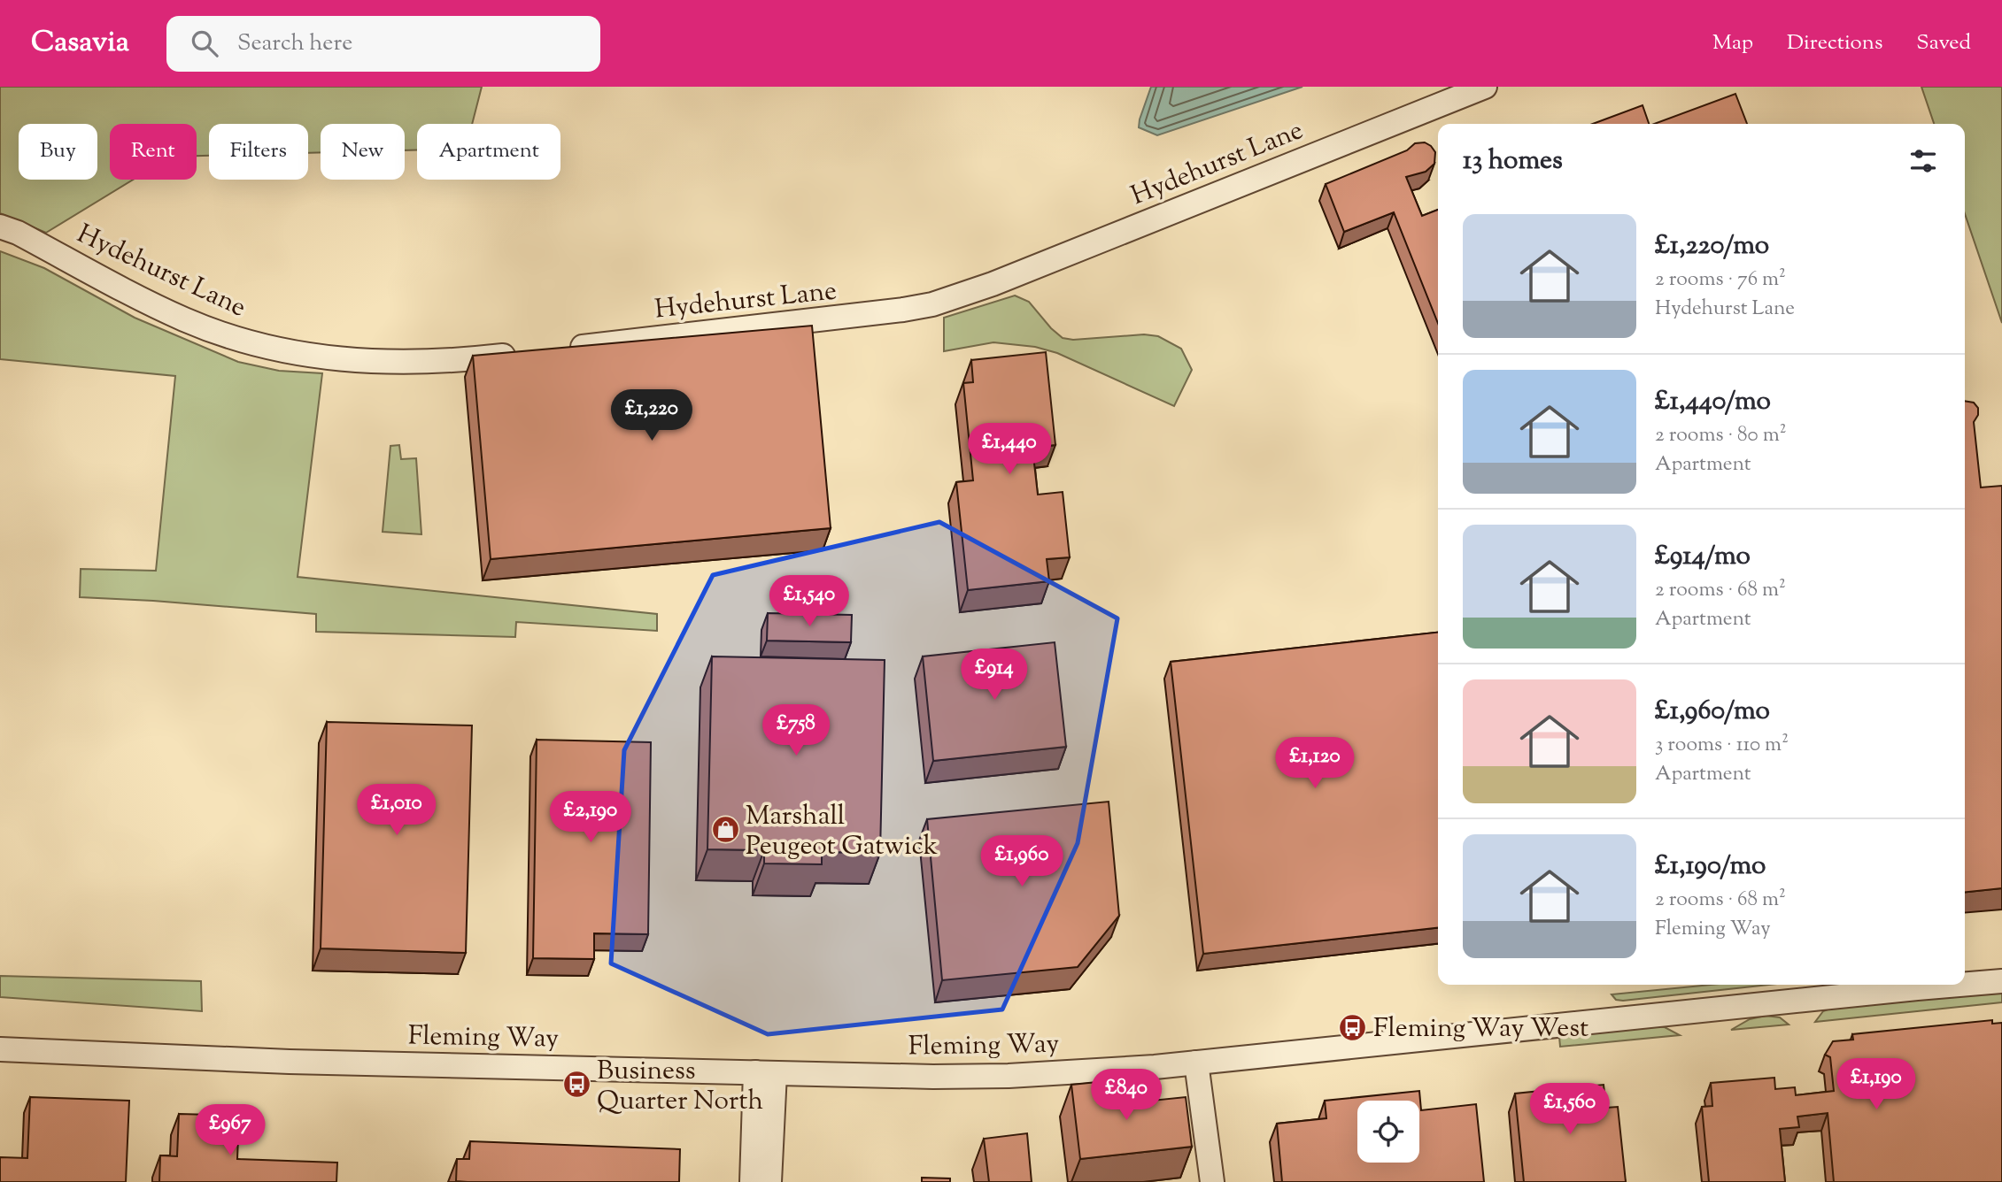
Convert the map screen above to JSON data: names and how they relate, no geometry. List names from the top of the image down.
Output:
{
  "streets": {
    "street": ["Hydehurst Lane", "Fleming Way"]
  },
  "places": {
    "shop": ["Marshall Peugeot Gatwick"],
    "bus stop": ["Fleming Way West", "Business Quarter North"]
  },
  "page": {
    "header": "Casavia",
    "search": "Search here",
    "nav": ["Map", "Directions", "Saved"],
    "chip": [
      "Buy",
      "Rent",
      "Filters",
      "New",
      "Apartment"
    ],
    "heading": "13 homes",
    "list": [
      {
        "name": "£1,220/mo",
        "note": "2 rooms · 76 m² · Hydehurst Lane"
      },
      {
        "name": "£1,440/mo",
        "note": "2 rooms · 80 m² · Apartment"
      },
      {
        "name": "£914/mo",
        "note": "2 rooms · 68 m² · Apartment"
      },
      {
        "name": "£1,960/mo",
        "note": "3 rooms · 110 m² · Apartment"
      },
      {
        "name": "£1,190/mo",
        "note": "2 rooms · 68 m² · Fleming Way"
      }
    ],
    "price": [
      "£1,220",
      "£1,440",
      "£1,540",
      "£914",
      "£758",
      "£1,120",
      "£1,010",
      "£2,190",
      "£1,960",
      "£1,190",
      "£840",
      "£1,560",
      "£967"
    ]
  }
}
